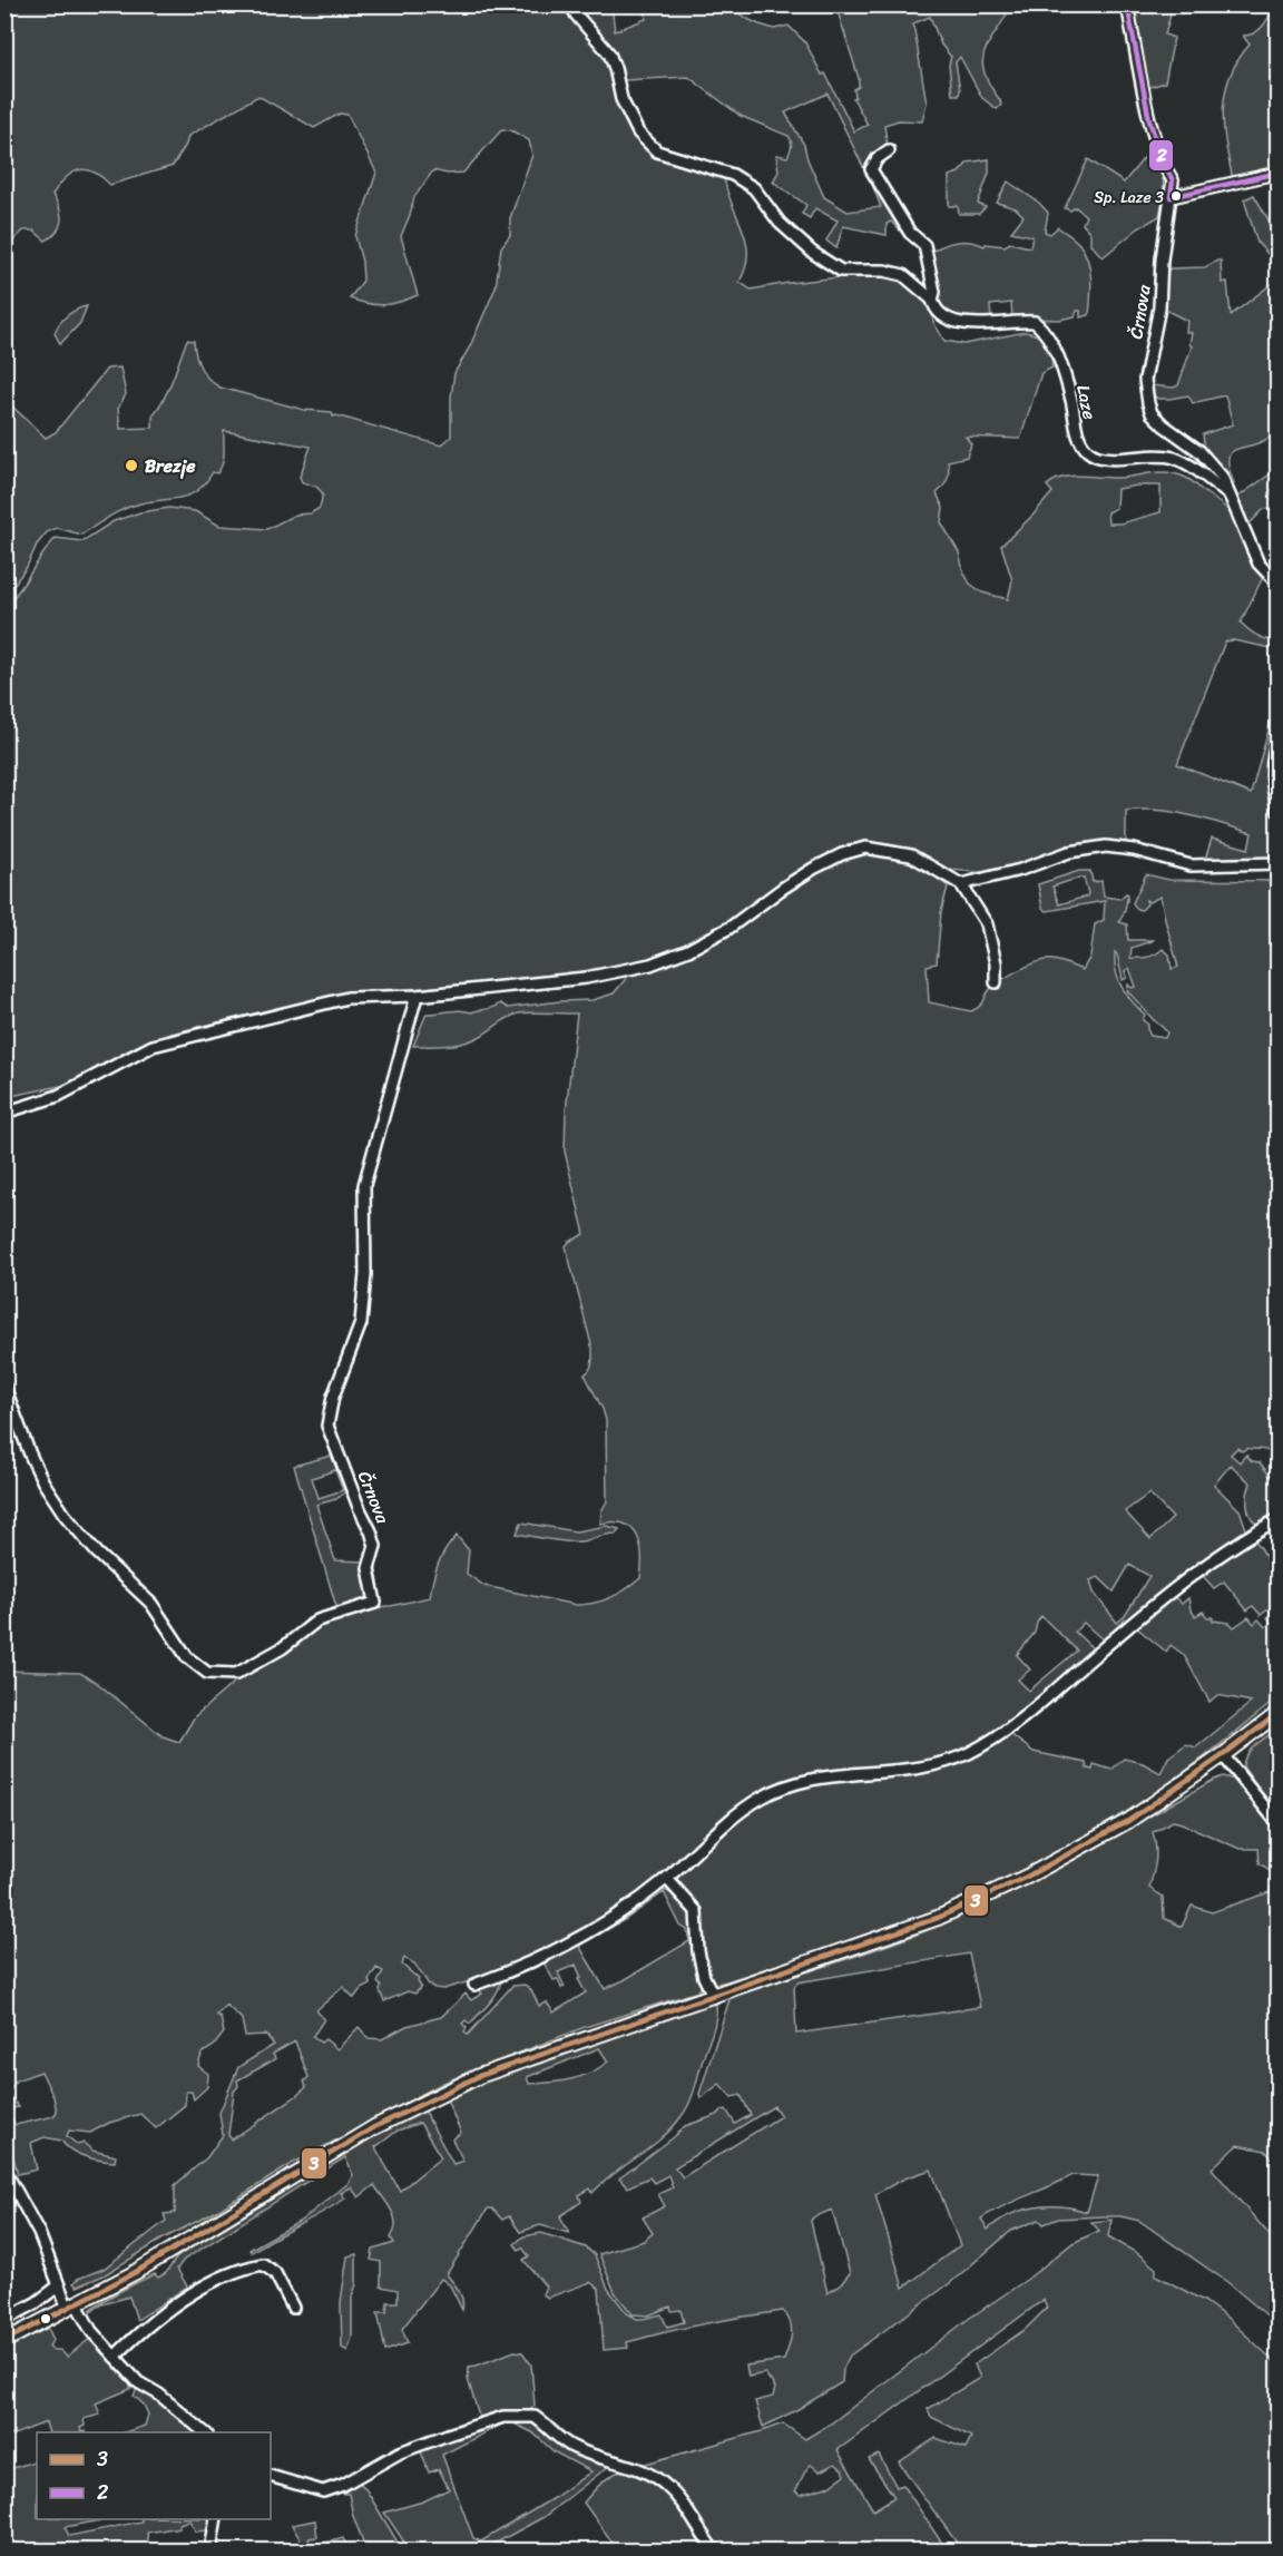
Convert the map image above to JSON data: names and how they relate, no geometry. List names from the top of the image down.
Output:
{
  "streets": {
    "street": ["Črnova", "Laze"]
  },
  "crossings": [
    ["Črnova", "Laze"]
  ],
  "places": ["Sp. Laze 3", "Brezje"],
  "lines": ["transit line 2", "transit line 3"],
  "legend": ["3", "2"]
}
